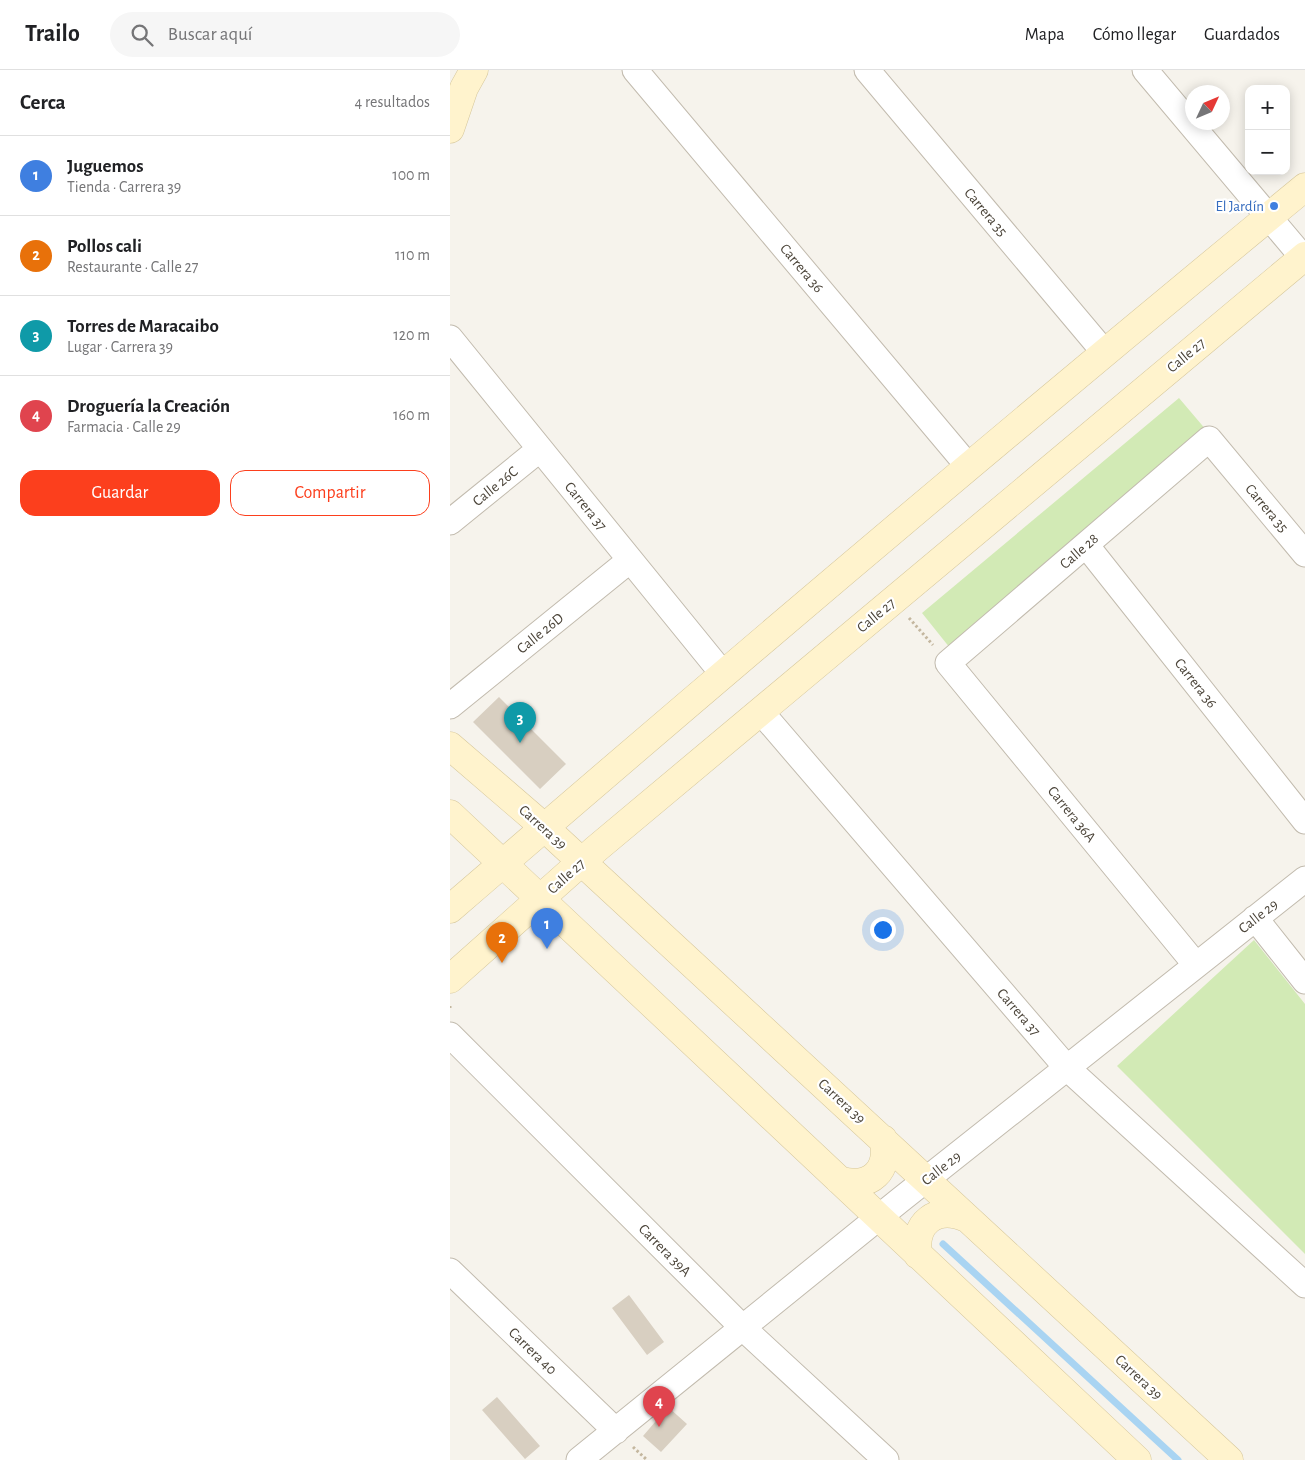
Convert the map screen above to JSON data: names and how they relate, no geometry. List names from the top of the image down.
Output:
{
  "streets": {
    "main road": ["Calle 27", "Carrera 39"],
    "street": [
      "Carrera 35",
      "Carrera 36",
      "Calle 26C",
      "Carrera 37",
      "Calle 28",
      "Calle 26D",
      "Carrera 36A",
      "Calle 29",
      "Carrera 39A",
      "Carrera 40"
    ]
  },
  "crossings": [
    ["Carrera 35", "Calle 28"],
    ["Carrera 36", "Calle 28"],
    ["Calle 27", "Carrera 37"],
    ["Calle 27", "Carrera 39"],
    ["Calle 26C", "Carrera 37"],
    ["Carrera 37", "Calle 26D"],
    ["Carrera 37", "Calle 29"],
    ["Calle 28", "Carrera 36A"],
    ["Carrera 36A", "Calle 29"],
    ["Carrera 39", "Calle 29"],
    ["Calle 29", "Carrera 39A"],
    ["Calle 29", "Carrera 40"]
  ],
  "places": ["El Jardín"],
  "north": "top right",
  "page": {
    "header": "Trailo",
    "search": "Buscar aquí",
    "nav": ["Mapa", "Cómo llegar", "Guardados"],
    "heading": ["Cerca", "4 resultados"],
    "map_buttons": ["+", "−"],
    "list": [
      {
        "mark": "1",
        "name": "Juguemos",
        "note": "Tienda · Carrera 39",
        "value": "100 m"
      },
      {
        "mark": "2",
        "name": "Pollos cali",
        "note": "Restaurante · Calle 27",
        "value": "110 m"
      },
      {
        "mark": "3",
        "name": "Torres de Maracaibo",
        "note": "Lugar · Carrera 39",
        "value": "120 m"
      },
      {
        "mark": "4",
        "name": "Droguería la Creación",
        "note": "Farmacia · Calle 29",
        "value": "160 m"
      }
    ],
    "buttons": ["Guardar", "Compartir"],
    "pins": [
      "3",
      "1",
      "2",
      "4"
    ]
  }
}
